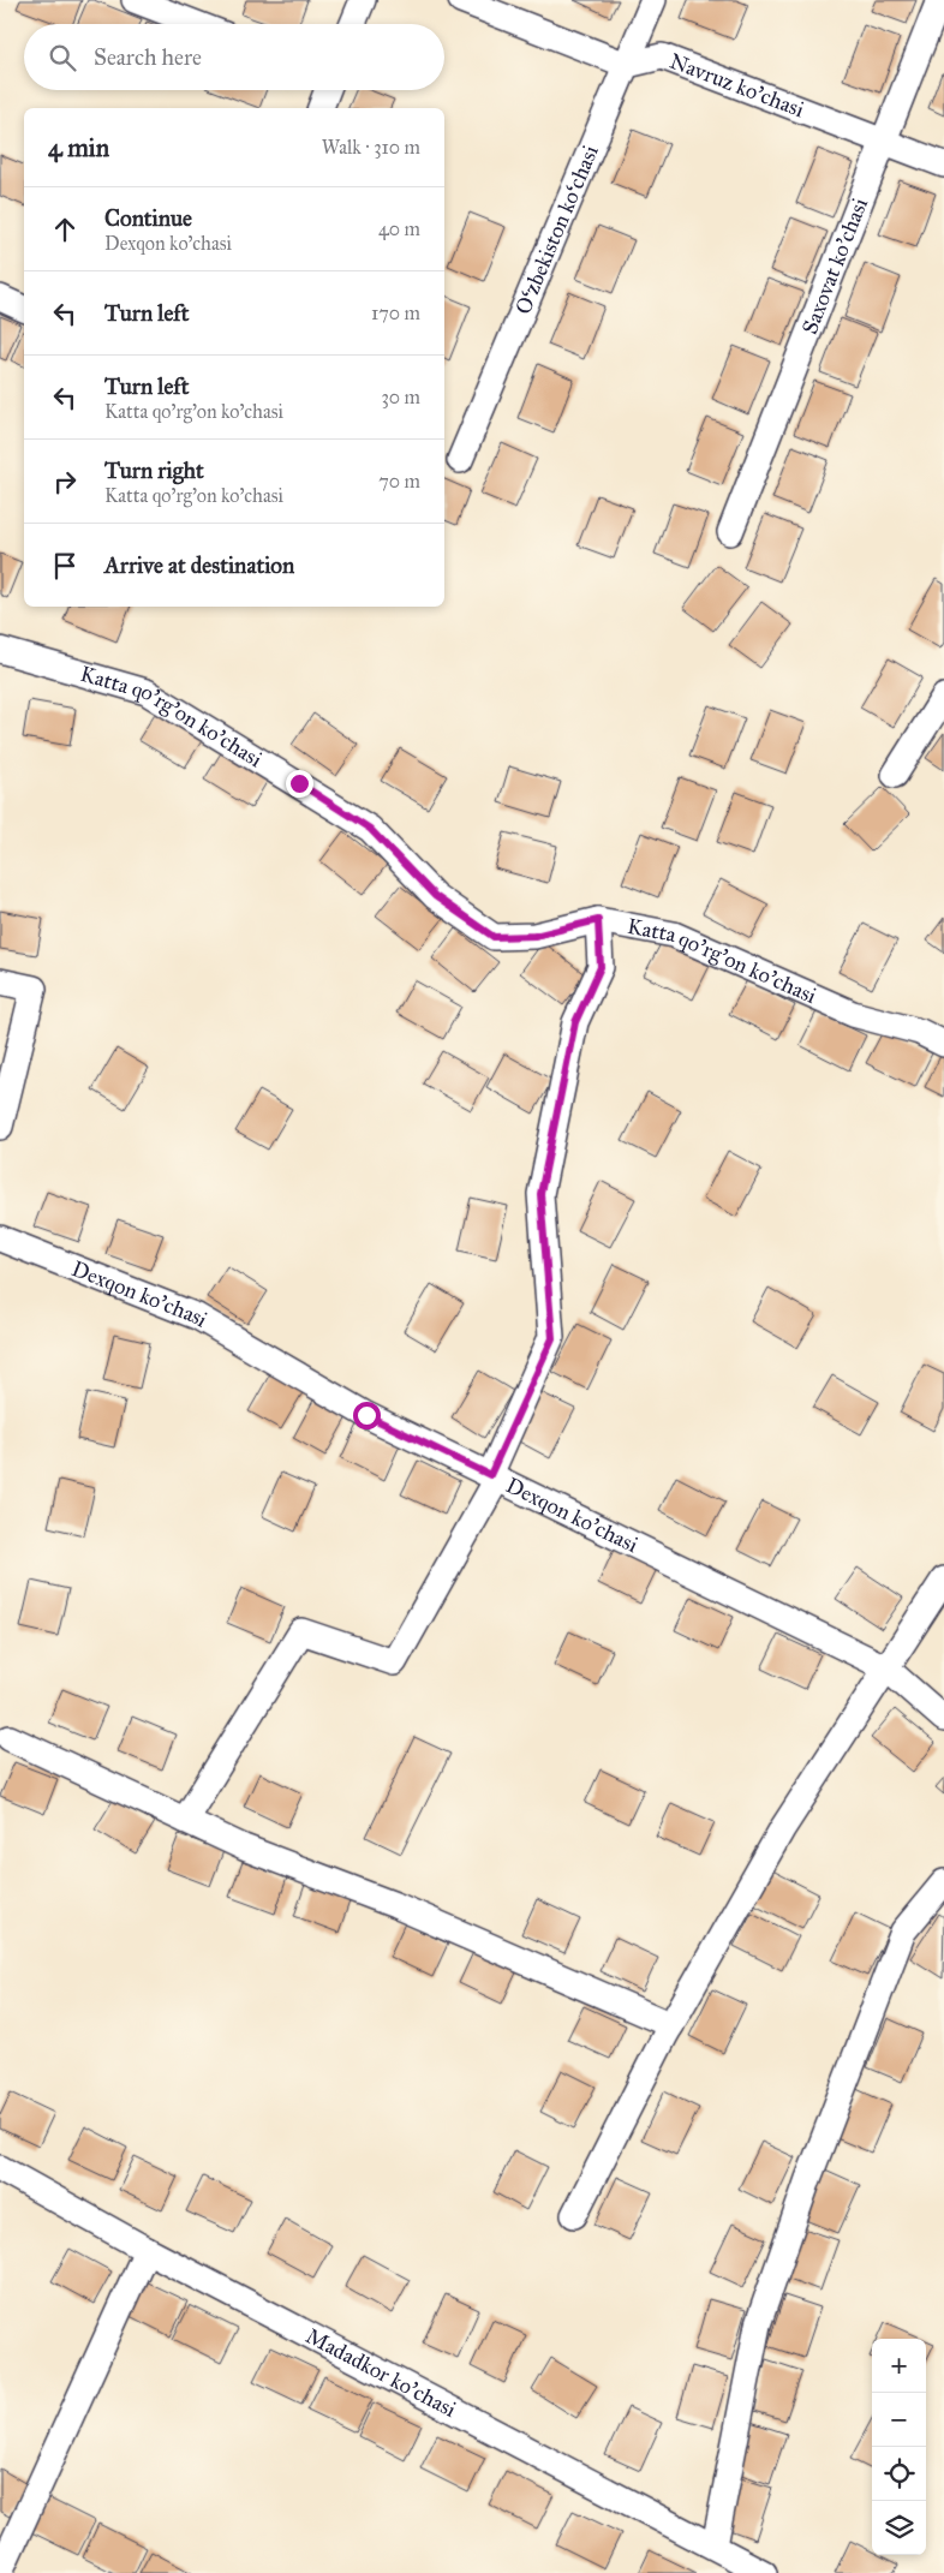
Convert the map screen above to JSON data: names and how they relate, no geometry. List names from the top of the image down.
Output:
{
  "streets": {
    "street": [
      "Navruz ko'chasi",
      "O‘zbekiston ko‘chasi",
      "Saxovat ko'chasi",
      "Katta qo'rg'on ko'chasi",
      "Dexqon ko'chasi",
      "Madadkor ko'chasi"
    ]
  },
  "crossings": [
    ["Navruz ko'chasi", "O‘zbekiston ko‘chasi"],
    ["Navruz ko'chasi", "Saxovat ko'chasi"]
  ],
  "page": {
    "search": "Search here",
    "heading": ["4 min", "Walk · 310 m"],
    "list": [
      ["Continue", "Dexqon ko'chasi", "40 m"],
      ["Turn left", "170 m"],
      ["Turn left", "Katta qo'rg'on ko'chasi", "30 m"],
      ["Turn right", "Katta qo'rg'on ko'chasi", "70 m"],
      "Arrive at destination"
    ],
    "map_buttons": ["+", "−"]
  }
}
